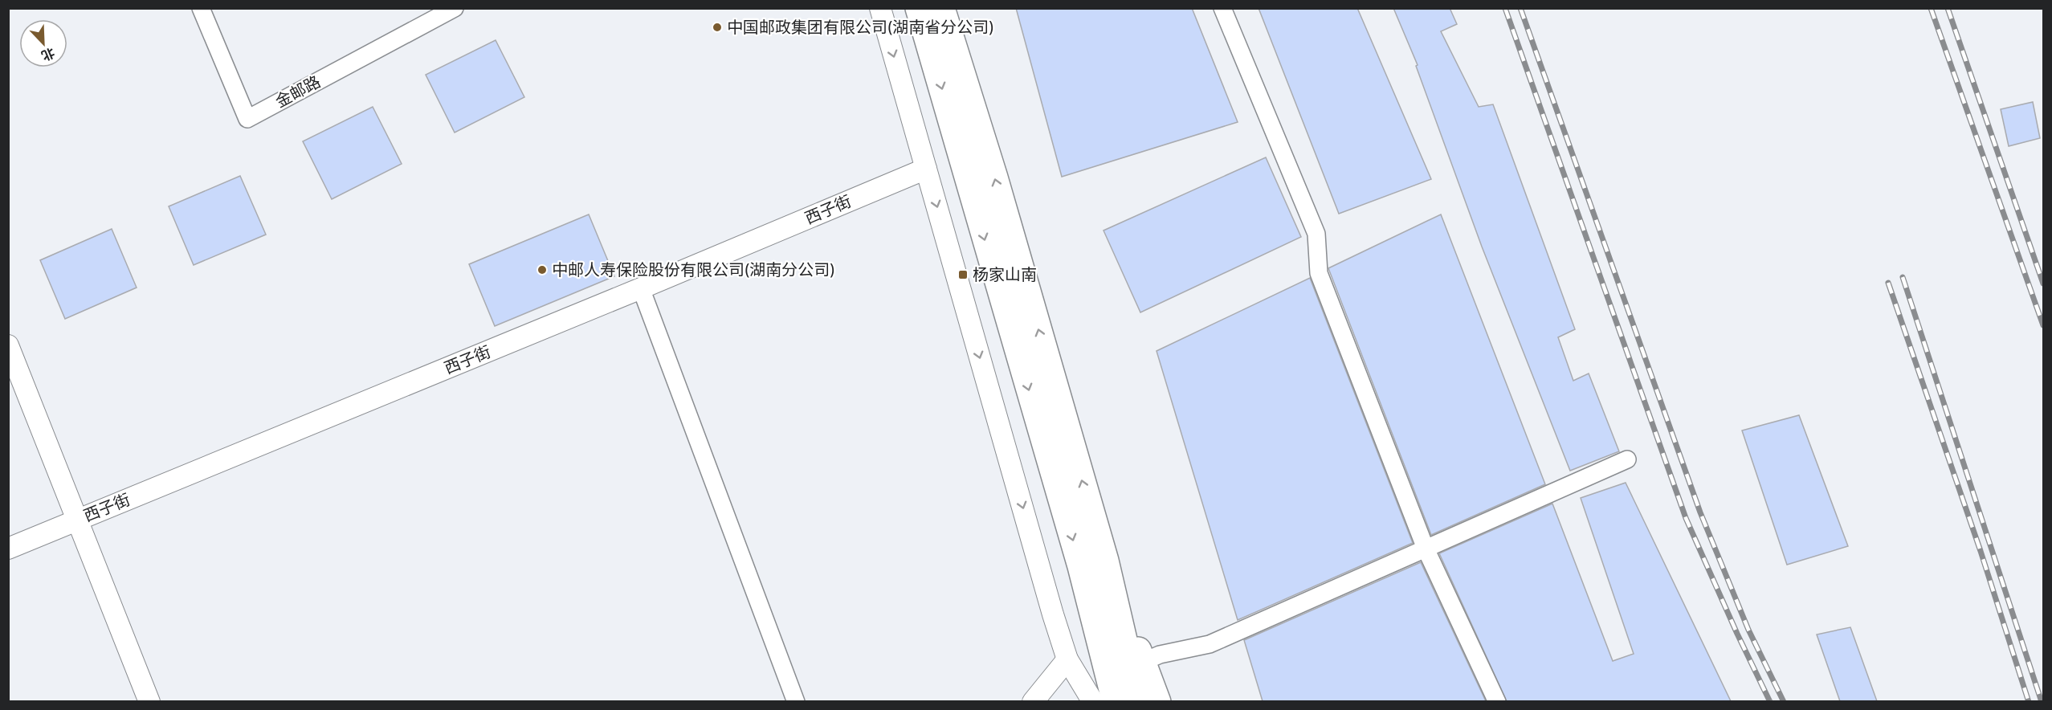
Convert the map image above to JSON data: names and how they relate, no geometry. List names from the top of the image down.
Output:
{
  "streets": {
    "street": ["金邮路", "西子街"]
  },
  "places": {
    "other": ["中国邮政集团有限公司(湖南省分公司)", "中邮人寿保险股份有限公司(湖南分公司)"],
    "transit": ["杨家山南"]
  },
  "north": "bottom right"
}
